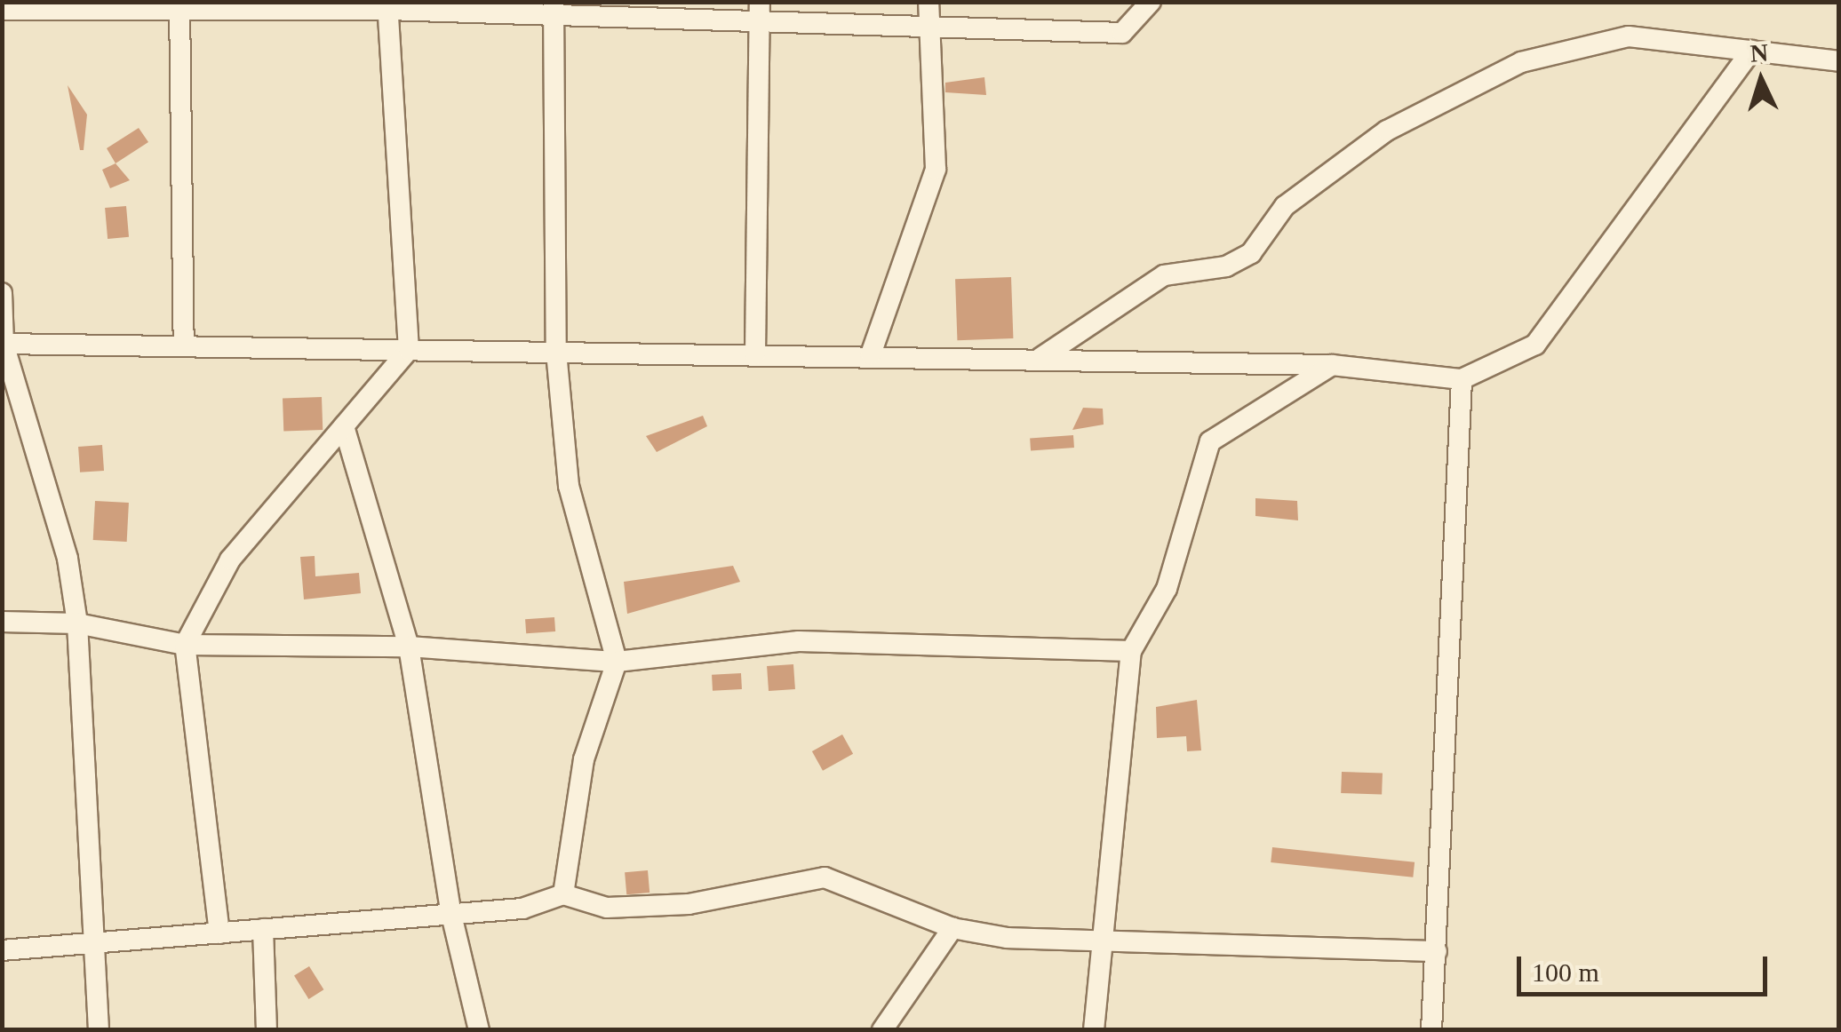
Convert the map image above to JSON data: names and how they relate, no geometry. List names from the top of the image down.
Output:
{
  "scale_bar": "100 m",
  "north": "top"
}
